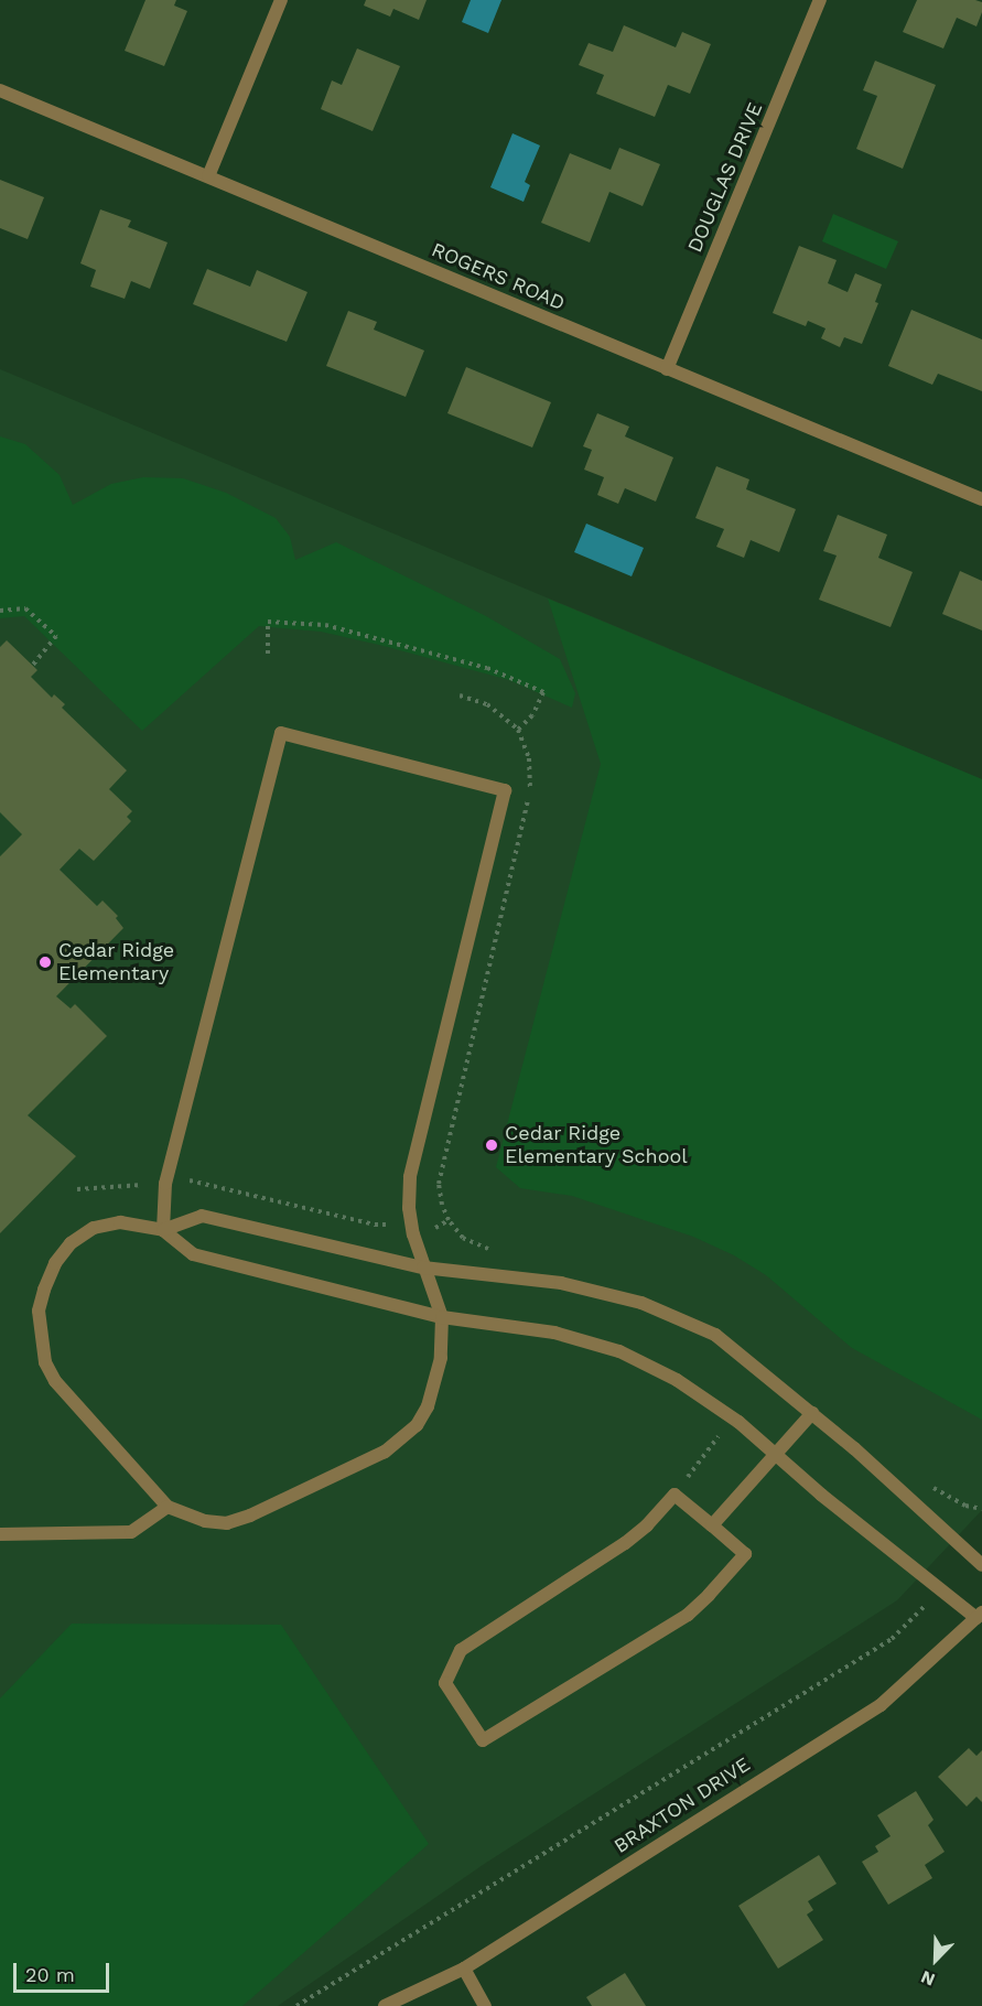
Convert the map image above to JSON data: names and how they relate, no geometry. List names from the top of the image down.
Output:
{
  "streets": {
    "street": ["DOUGLAS DRIVE", "ROGERS ROAD", "BRAXTON DRIVE"]
  },
  "crossings": [
    ["DOUGLAS DRIVE", "ROGERS ROAD"]
  ],
  "places": ["Cedar Ridge Elementary", "Cedar Ridge Elementary School"],
  "scale_bar": "20 m",
  "north": "bottom left"
}
